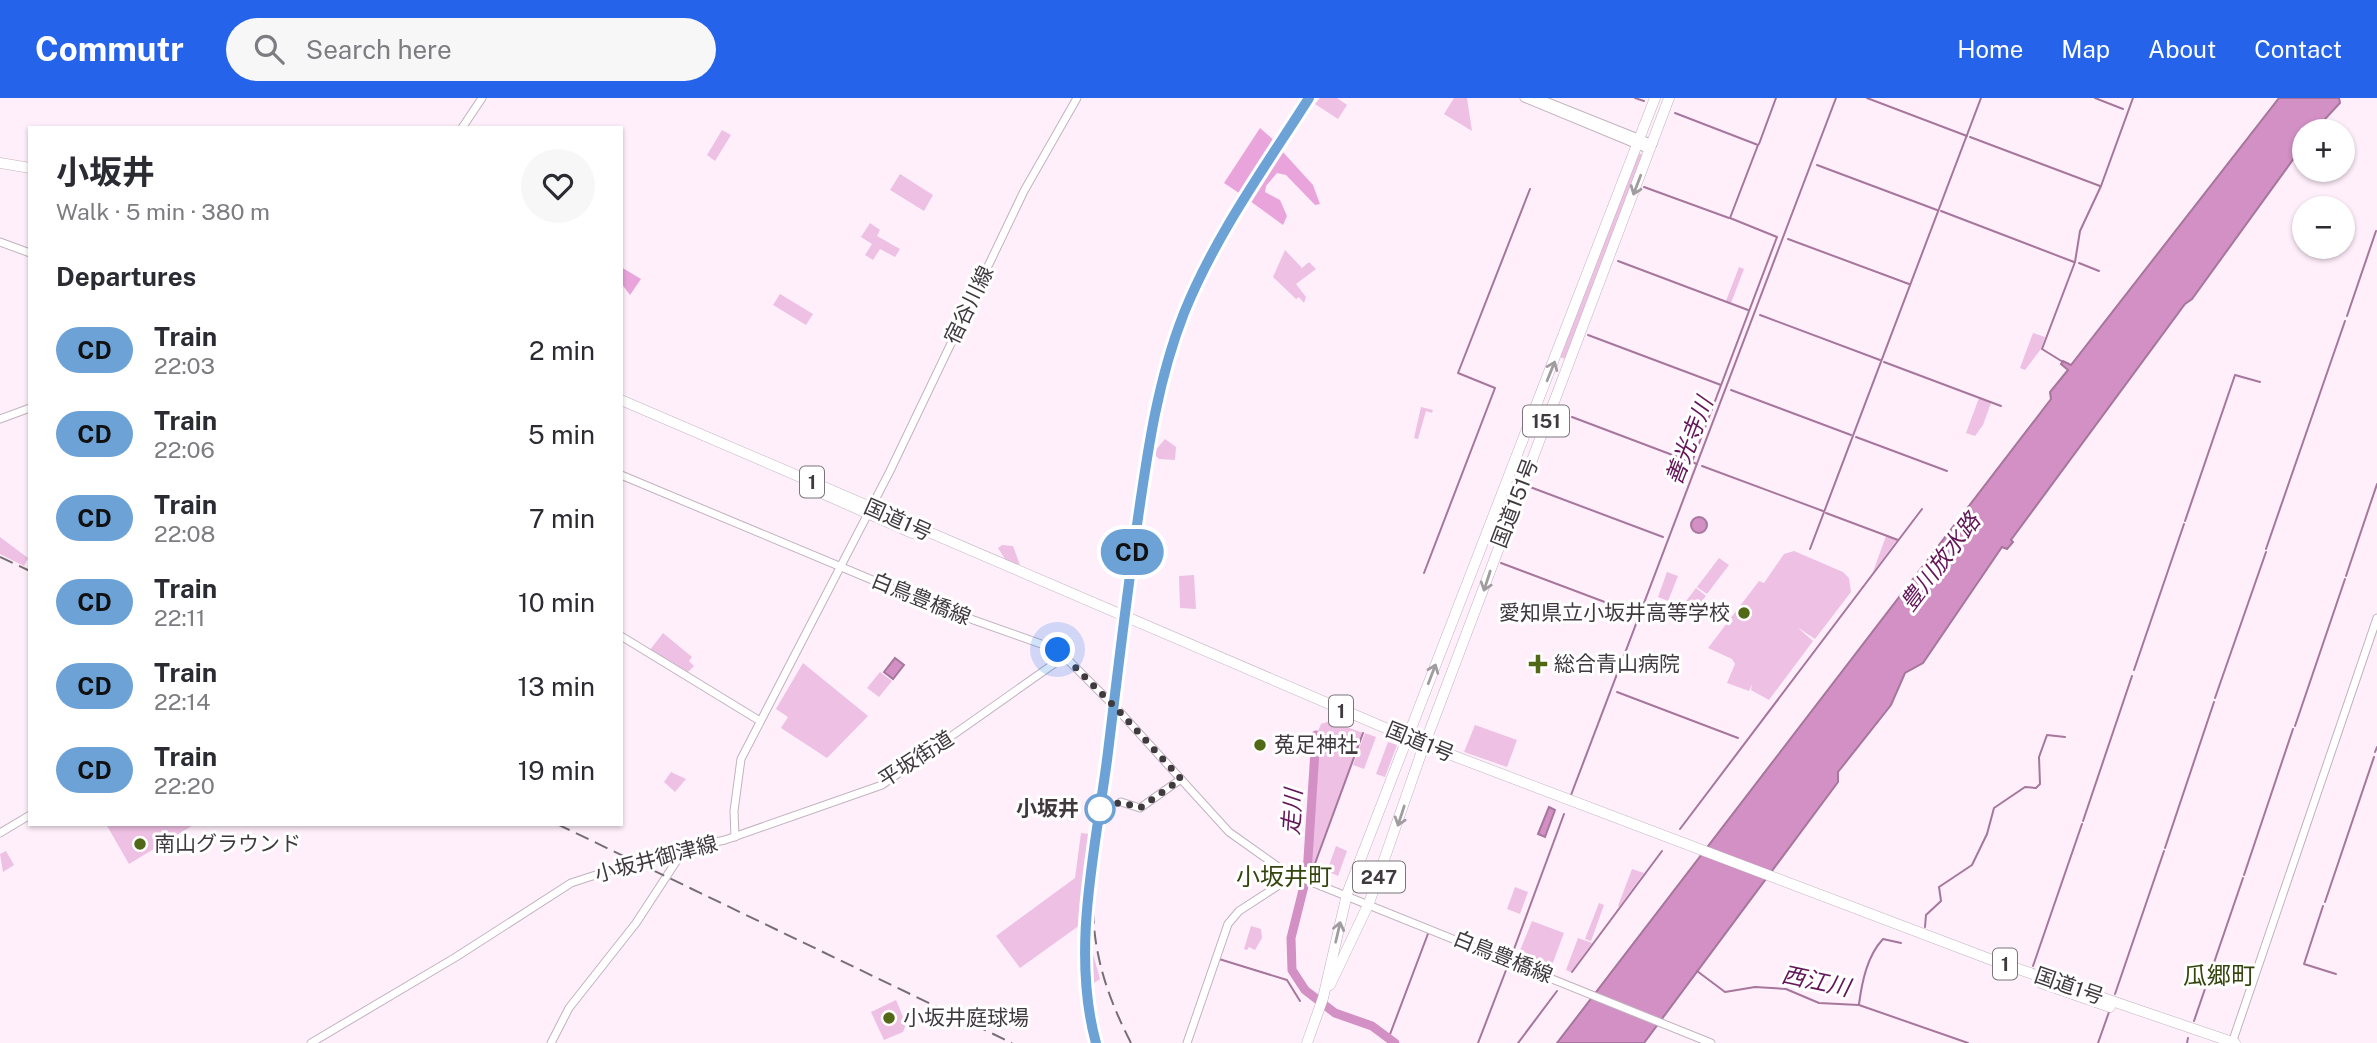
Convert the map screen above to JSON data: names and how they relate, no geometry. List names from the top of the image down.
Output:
{
  "streets": {
    "highway": [
      "151",
      "1",
      "国道151号",
      "国道1号",
      "247"
    ],
    "main road": [
      "宿谷川線",
      "白鳥豊橋線",
      "平坂街道",
      "小坂井御津線"
    ]
  },
  "crossings": [
    ["宿谷川線", "国道1号"],
    ["宿谷川線", "小坂井御津線"],
    ["国道151号", "国道1号"],
    ["国道151号", "247"],
    ["国道1号", "小坂井御津線"],
    ["国道1号", "247"],
    ["白鳥豊橋線", "平坂街道"],
    ["白鳥豊橋線", "小坂井御津線"],
    ["白鳥豊橋線", "247"],
    ["平坂街道", "小坂井御津線"]
  ],
  "districts": ["小坂井町", "瓜郷町"],
  "water": [
    "善光寺川",
    "豊川放水路",
    "走川",
    "西江川"
  ],
  "places": {
    "other": [
      "愛知県立小坂井高等学校",
      "菟足神社",
      "小坂井",
      "南山グラウンド",
      "小坂井庭球場"
    ],
    "health": ["総合青山病院"]
  },
  "page": {
    "header": "Commutr",
    "search": "Search here",
    "nav": [
      "Home",
      "Map",
      "About",
      "Contact"
    ],
    "on_map": "CD",
    "map_buttons": ["+", "−"],
    "heading": [
      ["小坂井", "Walk · 5 min · 380 m"],
      "Departures"
    ],
    "list": [
      {
        "mark": "CD",
        "name": "Train",
        "note": "22:03",
        "value": "2 min"
      },
      {
        "mark": "CD",
        "name": "Train",
        "note": "22:06",
        "value": "5 min"
      },
      {
        "mark": "CD",
        "name": "Train",
        "note": "22:08",
        "value": "7 min"
      },
      {
        "mark": "CD",
        "name": "Train",
        "note": "22:11",
        "value": "10 min"
      },
      {
        "mark": "CD",
        "name": "Train",
        "note": "22:14",
        "value": "13 min"
      },
      {
        "mark": "CD",
        "name": "Train",
        "note": "22:20",
        "value": "19 min"
      }
    ]
  }
}
